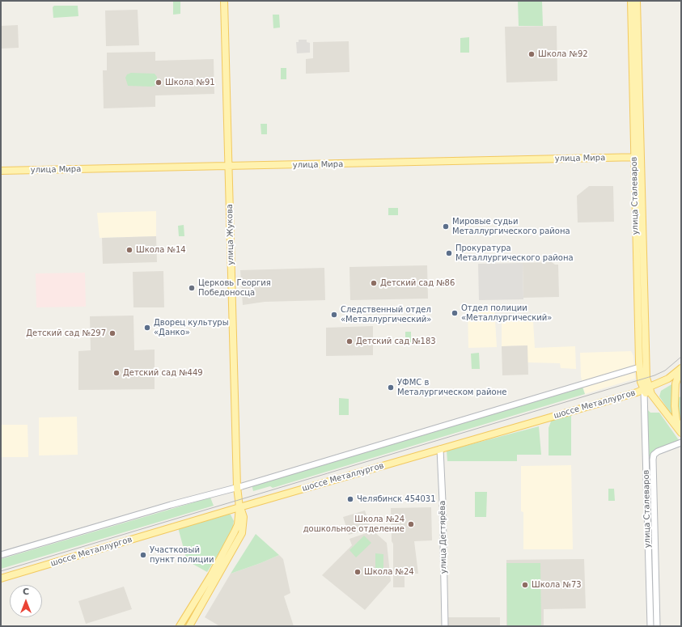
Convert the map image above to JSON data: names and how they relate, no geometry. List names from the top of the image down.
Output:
{
  "streets": {
    "main road": [
      "улица Мира",
      "улица Сталеваров",
      "улица Жукова",
      "шоссе Металлургов"
    ],
    "street": ["улица Дегтярёва"]
  },
  "crossings": [
    ["улица Мира", "улица Сталеваров"],
    ["улица Мира", "улица Жукова"],
    ["улица Сталеваров", "шоссе Металлургов"],
    ["улица Жукова", "шоссе Металлургов"],
    ["шоссе Металлургов", "улица Дегтярёва"]
  ],
  "places": [
    "Школа №92",
    "Школа №91",
    "Мировые судьи Металлургического района",
    "Школа №14",
    "Прокуратура Металлургического района",
    "Детский сад №86",
    "Церковь Георгия Победоносца",
    "Отдел полиции «Металлургический»",
    "Следственный отдел «Металлургический»",
    "Дворец культуры «Данко»",
    "Детский сад №297",
    "Детский сад №183",
    "Детский сад №449",
    "УФМС в Металургическом районе",
    "Челябинск 454031",
    "Школа №24 дошкольное отделение",
    "Участковый пункт полиции",
    "Школа №24",
    "Школа №73"
  ],
  "north": "top"
}
